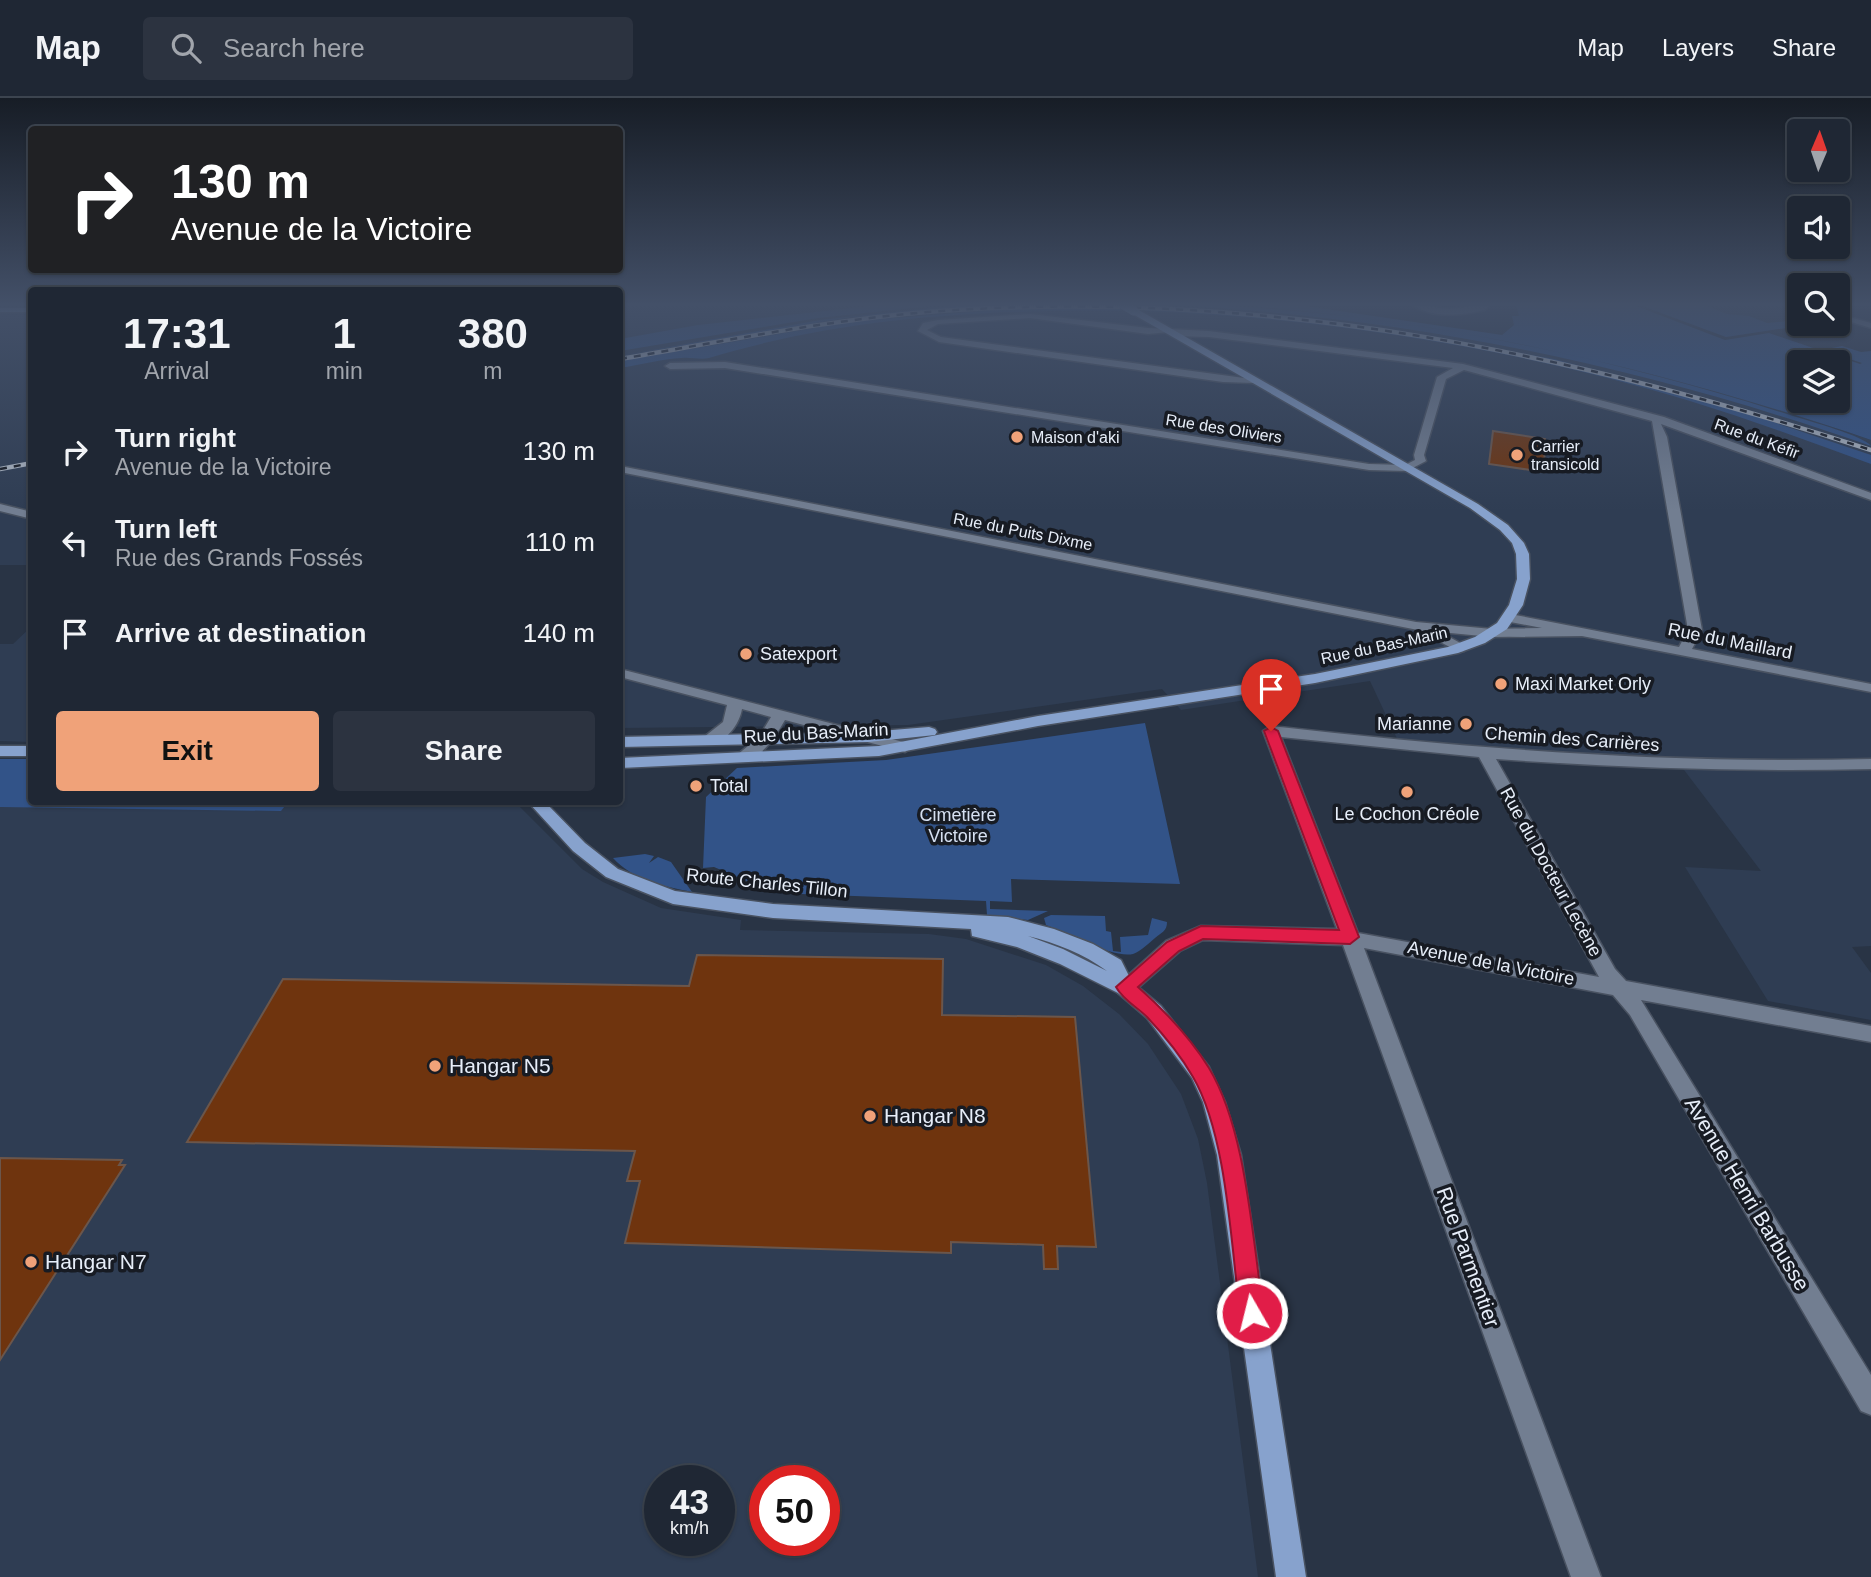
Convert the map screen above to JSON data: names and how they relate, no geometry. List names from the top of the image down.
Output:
{
  "streets": {
    "main road": ["Rue du Bas-Marin", "Route Charles Tillon"],
    "street": [
      "Rue des Oliviers",
      "Rue du Kéfir",
      "Rue du Puits Dixme",
      "Rue du Maillard",
      "Chemin des Carrières",
      "Rue du Docteur Lecène",
      "Avenue de la Victoire",
      "Avenue Henri Barbusse",
      "Rue Parmentier"
    ]
  },
  "crossings": [
    ["Rue du Puits Dixme", "Rue du Maillard"],
    ["Rue du Puits Dixme", "Rue du Bas-Marin"],
    ["Rue du Maillard", "Rue du Bas-Marin"],
    ["Chemin des Carrières", "Rue du Docteur Lecène"],
    ["Chemin des Carrières", "Rue Parmentier"],
    ["Rue du Docteur Lecène", "Avenue de la Victoire"],
    ["Rue du Docteur Lecène", "Avenue Henri Barbusse"],
    ["Route Charles Tillon", "Avenue de la Victoire"],
    ["Avenue de la Victoire", "Avenue Henri Barbusse"],
    ["Avenue de la Victoire", "Rue Parmentier"]
  ],
  "parks": ["Cimetière Victoire"],
  "places": [
    "Maison d'aki",
    "Carrier transicold",
    "Satexport",
    "Maxi Market Orly",
    "Marianne",
    "Total",
    "Le Cochon Créole",
    "Hangar N5",
    "Hangar N8",
    "Hangar N7"
  ],
  "north": "top",
  "page": {
    "header": "Map",
    "search": "Search here",
    "nav": ["Map", "Layers", "Share"],
    "turn": ["130 m", "Avenue de la Victoire"],
    "eta": [
      "17:31",
      "Arrival",
      "1",
      "min",
      "380",
      "m"
    ],
    "list": [
      {
        "name": "Turn right",
        "note": "Avenue de la Victoire",
        "value": "130 m"
      },
      {
        "name": "Turn left",
        "note": "Rue des Grands Fossés",
        "value": "110 m"
      },
      {
        "name": "Arrive at destination",
        "value": "140 m"
      }
    ],
    "buttons": ["Exit", "Share"],
    "speed": "43 km/h",
    "limit": "50"
  }
}
